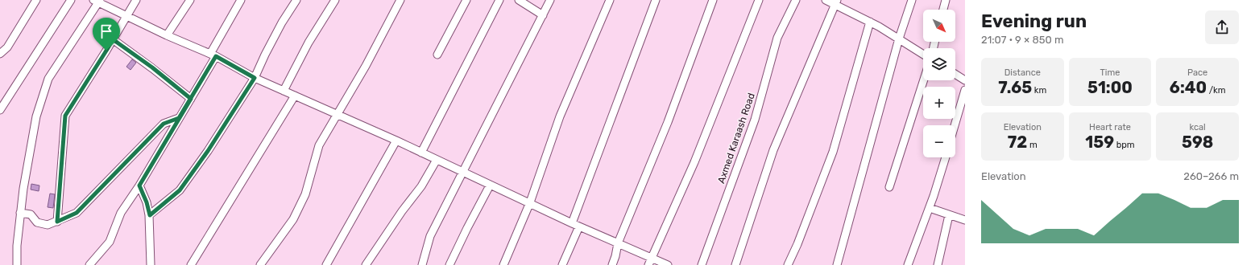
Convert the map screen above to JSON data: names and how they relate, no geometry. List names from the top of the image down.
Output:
{
  "streets": {
    "street": ["Axmed Karaash Road"]
  },
  "north": "bottom right",
  "page": {
    "heading": ["Evening run", "21:07 · 9 × 850 m"],
    "map_buttons": ["+", "−"],
    "stats": [
      ["Distance", "7.65 km"],
      ["Time", "51:00"],
      ["Pace", "6:40 /km"],
      ["Elevation", "72 m"],
      ["Heart rate", "159 bpm"],
      ["kcal", "598"]
    ],
    "chart": ["Elevation", "260–266 m"]
  }
}
